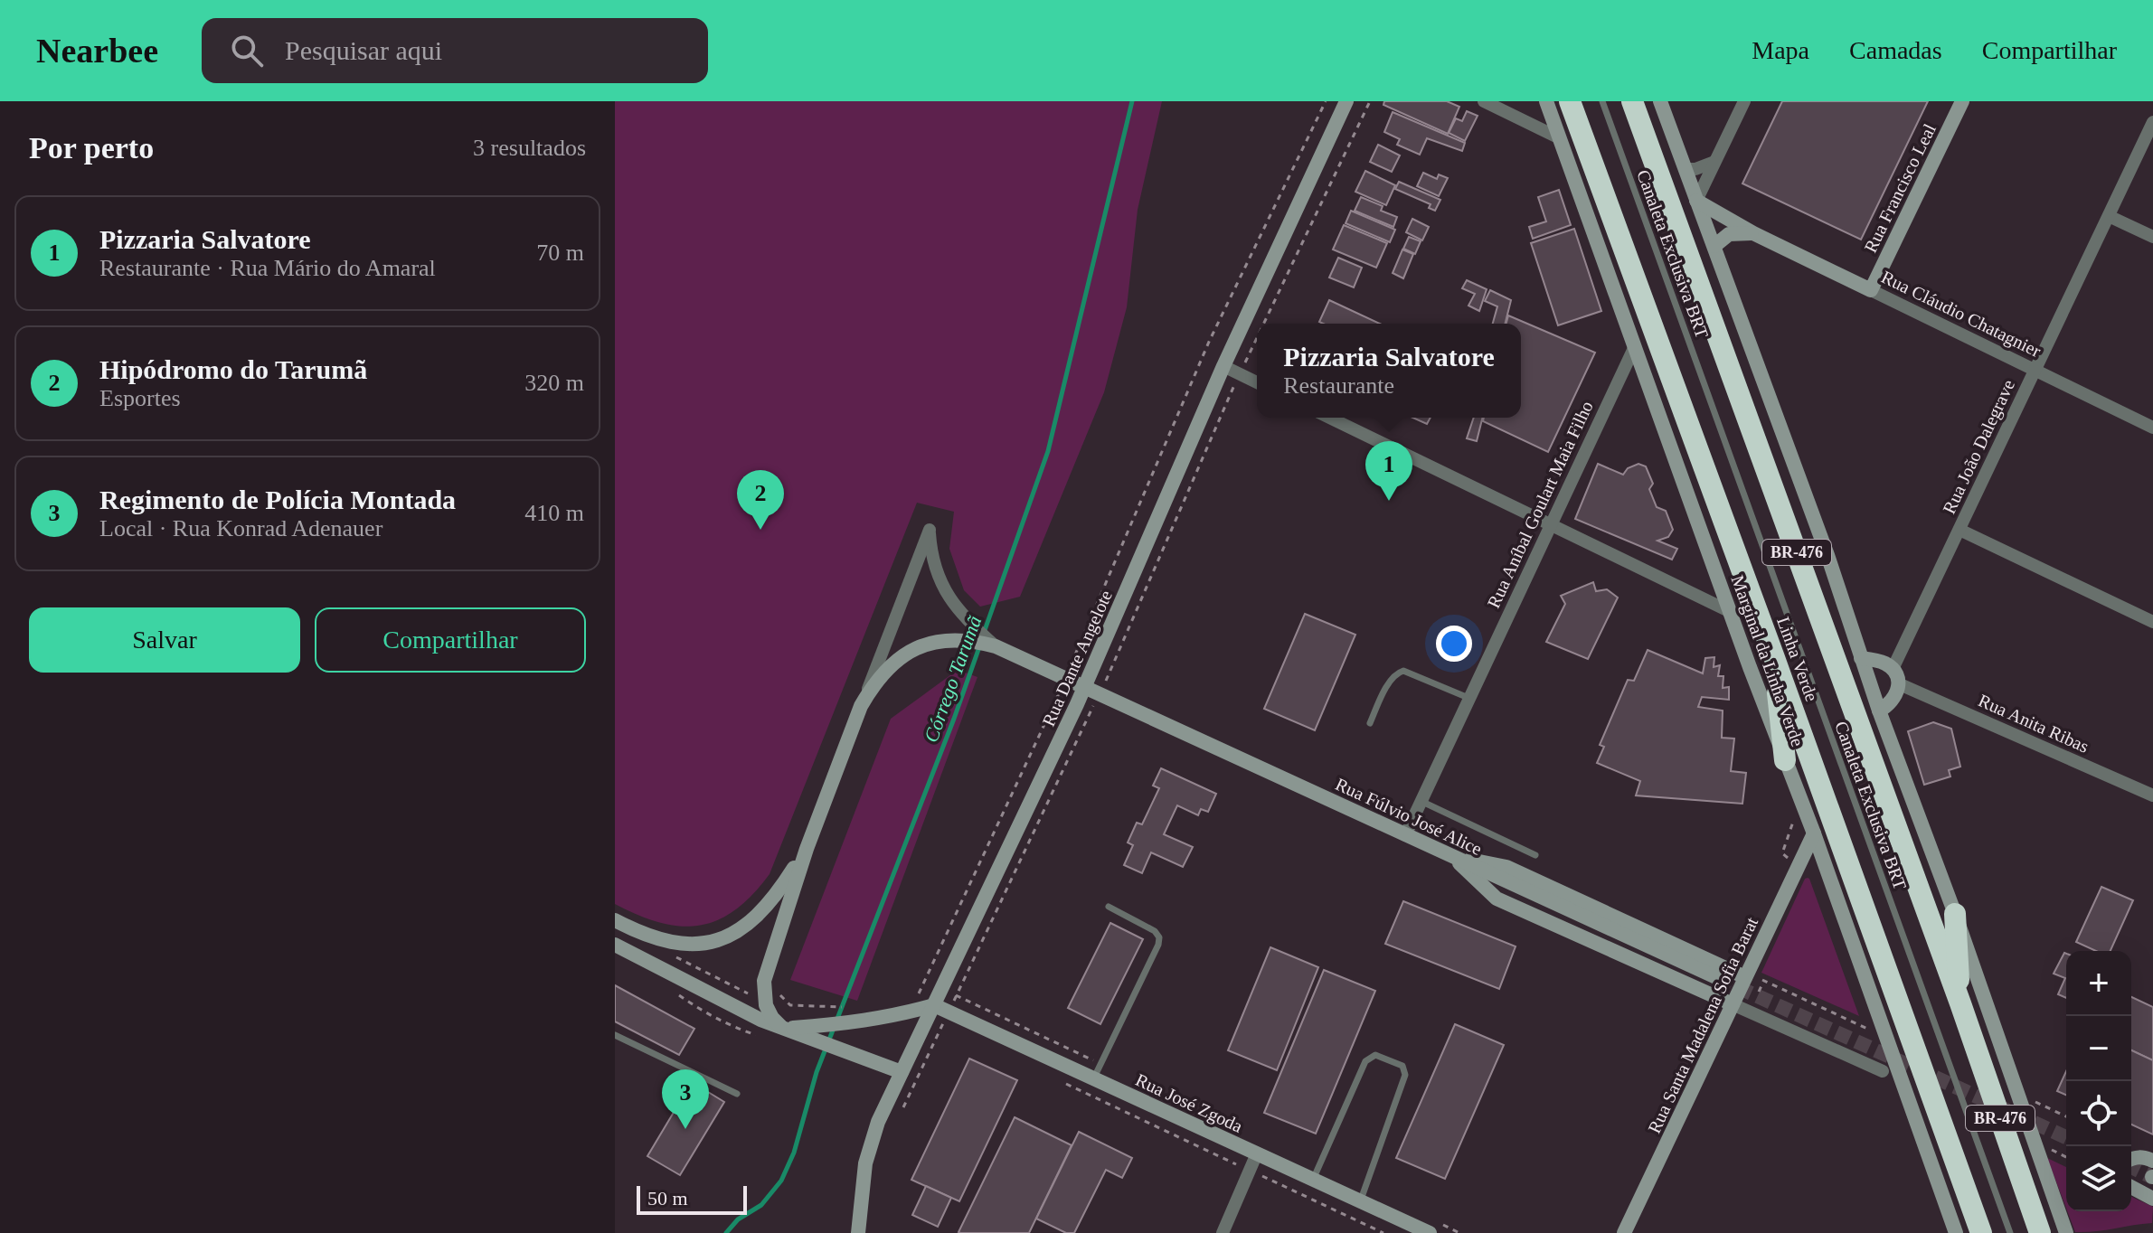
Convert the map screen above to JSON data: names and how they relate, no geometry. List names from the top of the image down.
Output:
{
  "streets": {
    "highway": ["BR-476", "Linha Verde"],
    "main road": [
      "Rua Francisco Leal",
      "Rua Cláudio Chatagnier",
      "Rua Dante Angelote",
      "Marginal da Linha Verde",
      "Rua Fúlvio José Alice",
      "Rua Santa Madalena Sofia Barat",
      "Rua José Zgoda"
    ],
    "street": ["Rua João Dalegrave", "Rua Aníbal Goulart Maia Filho", "Rua Anita Ribas"],
    "lane": ["Canaleta Exclusiva BRT"]
  },
  "crossings": [
    ["Rua Francisco Leal", "Rua Cláudio Chatagnier"],
    ["Rua Cláudio Chatagnier", "Rua João Dalegrave"],
    ["Rua Aníbal Goulart Maia Filho", "Marginal da Linha Verde"],
    ["Rua Aníbal Goulart Maia Filho", "Rua Fúlvio José Alice"],
    ["Rua Dante Angelote", "Rua Fúlvio José Alice"],
    ["Rua Dante Angelote", "Rua José Zgoda"],
    ["Marginal da Linha Verde", "Rua Santa Madalena Sofia Barat"]
  ],
  "water": ["Córrego Tarumã"],
  "scale_bar": "50 m",
  "page": {
    "header": "Nearbee",
    "search": "Pesquisar aqui",
    "nav": ["Mapa", "Camadas", "Compartilhar"],
    "heading": ["Por perto", "3 resultados"],
    "list": [
      {
        "mark": "1",
        "name": "Pizzaria Salvatore",
        "note": "Restaurante · Rua Mário do Amaral",
        "value": "70 m"
      },
      {
        "mark": "2",
        "name": "Hipódromo do Tarumã",
        "note": "Esportes",
        "value": "320 m"
      },
      {
        "mark": "3",
        "name": "Regimento de Polícia Montada",
        "note": "Local · Rua Konrad Adenauer",
        "value": "410 m"
      }
    ],
    "popup": ["Pizzaria Salvatore", "Restaurante"],
    "pins": ["1", "2", "3"],
    "buttons": ["Salvar", "Compartilhar"],
    "map_buttons": ["+", "−"],
    "scale": "50 m"
  }
}
